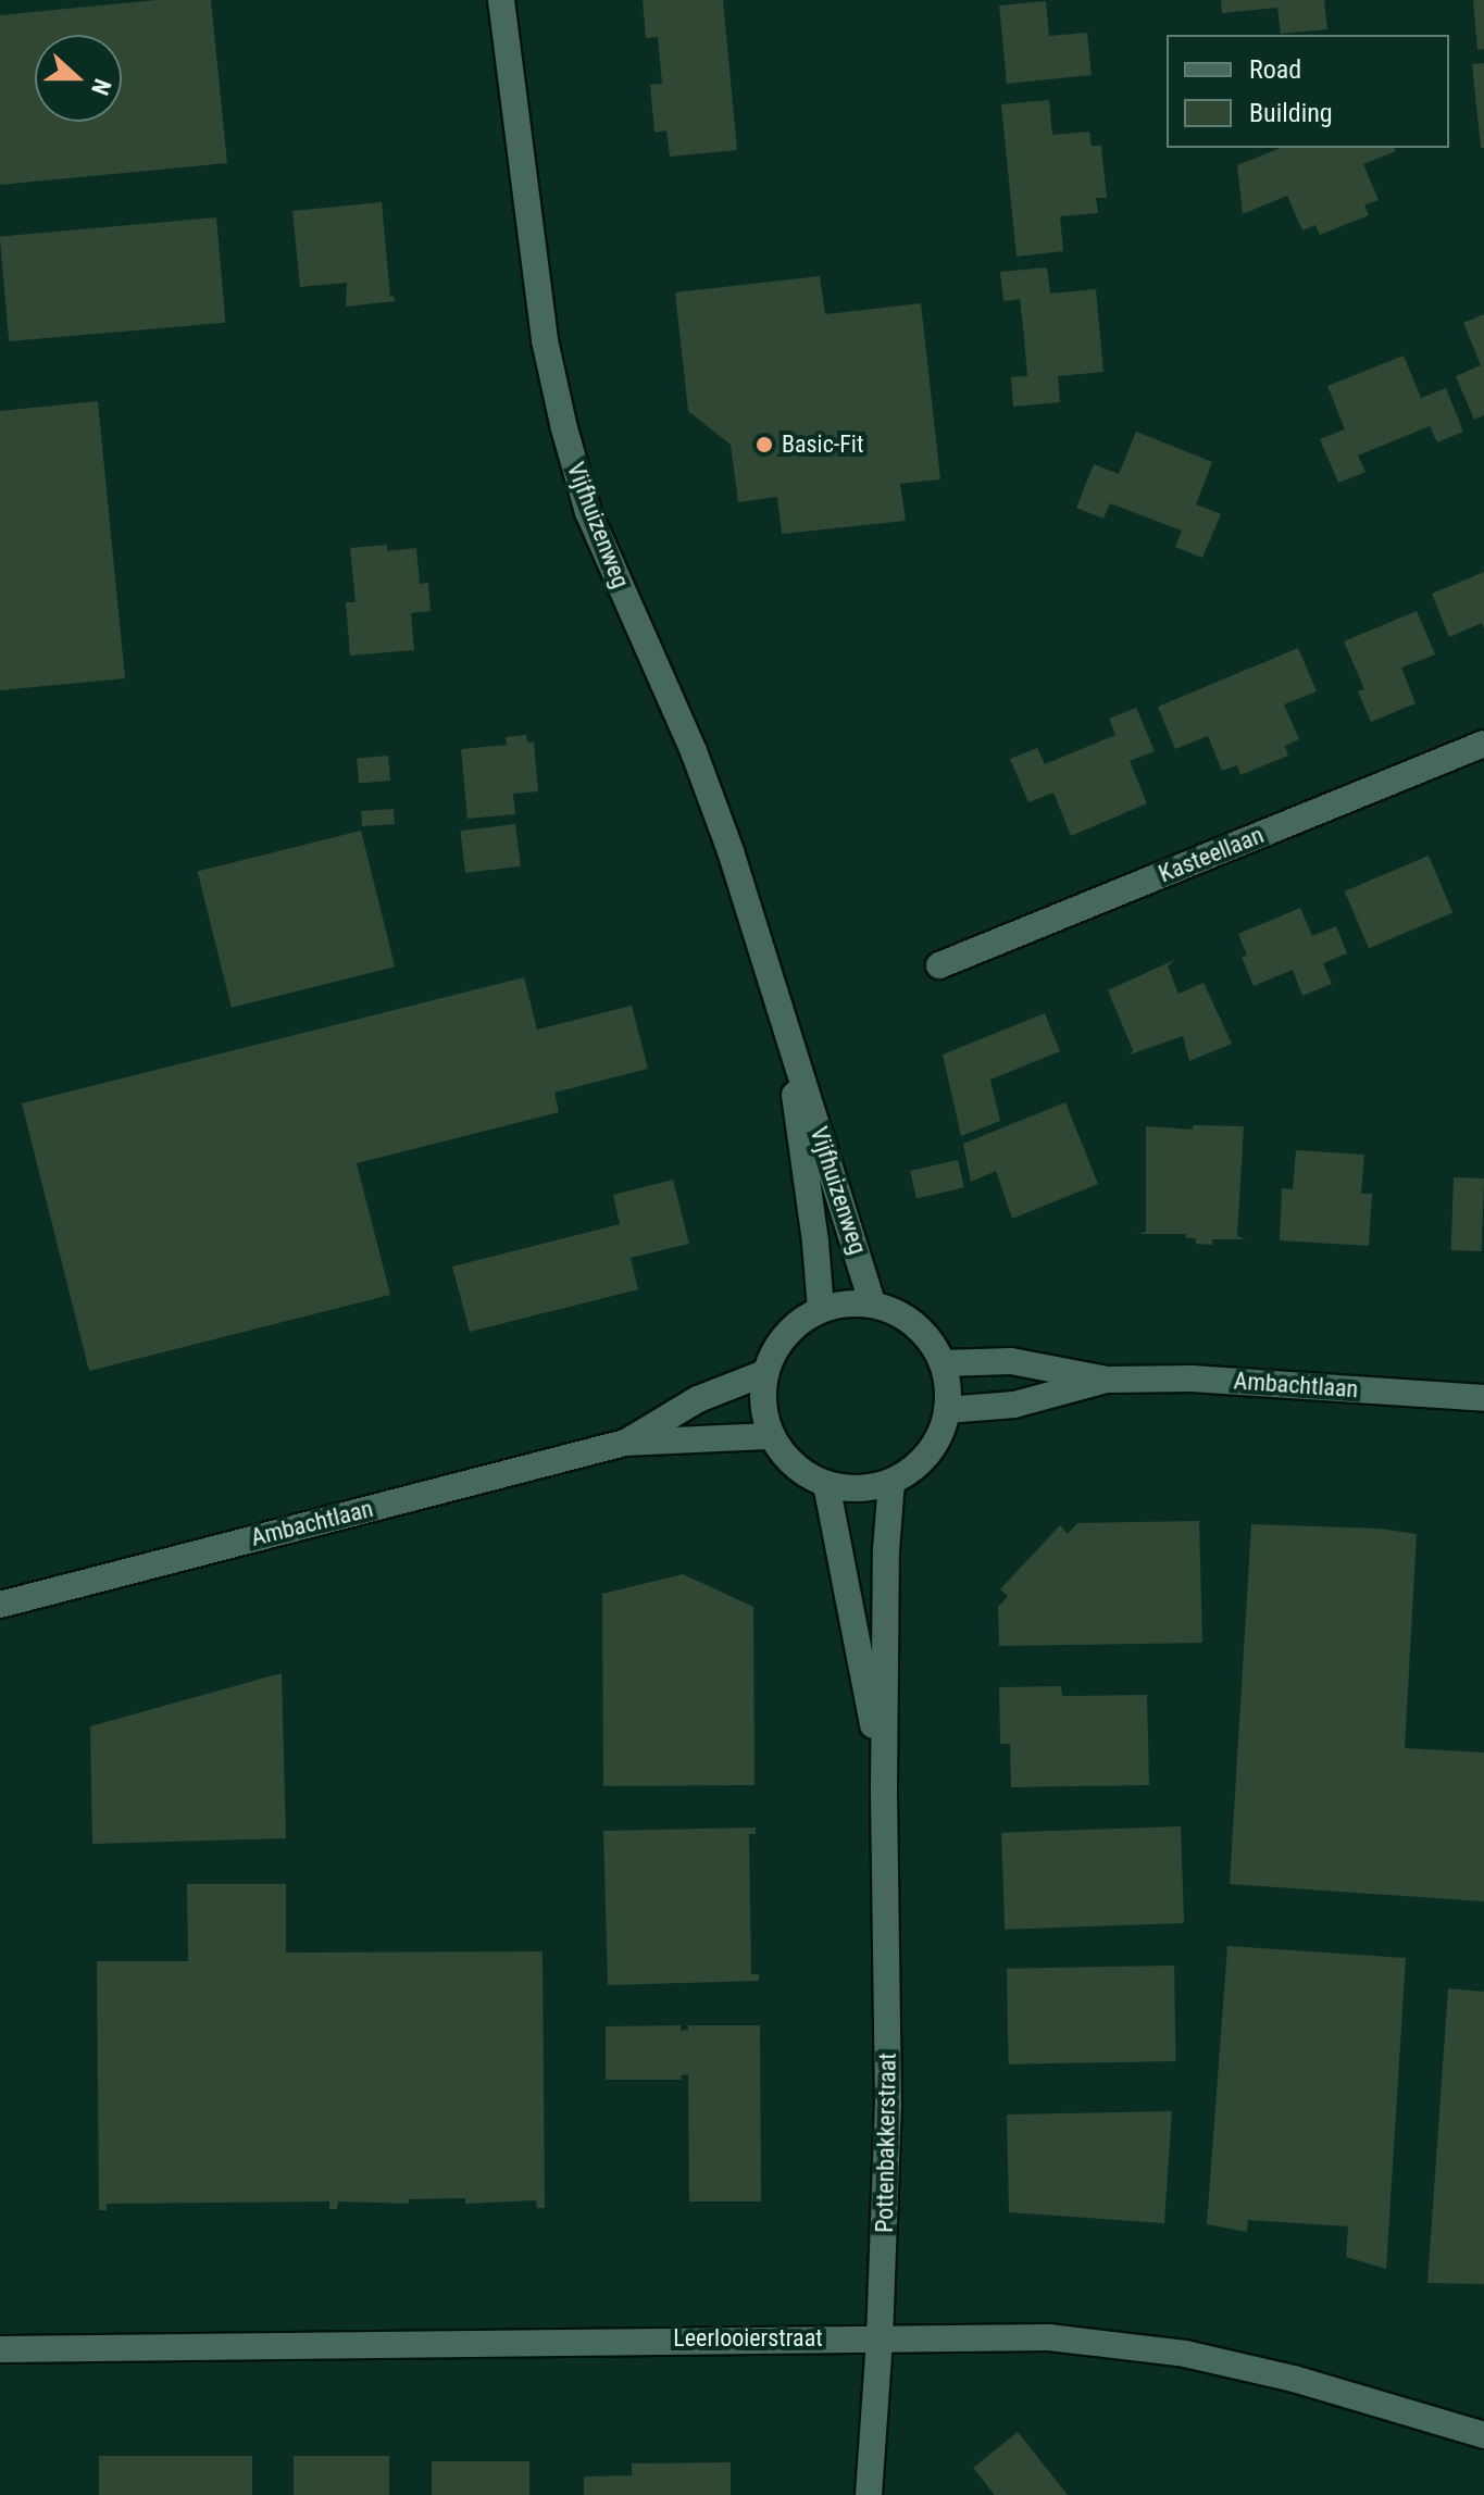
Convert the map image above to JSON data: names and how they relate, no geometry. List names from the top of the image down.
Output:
{
  "streets": {
    "street": [
      "Vijfhuizenweg",
      "Kasteellaan",
      "Ambachtlaan",
      "Pottenbakkerstraat",
      "Leerlooierstraat"
    ]
  },
  "crossings": [
    ["Vijfhuizenweg", "Ambachtlaan"],
    ["Vijfhuizenweg", "Pottenbakkerstraat"],
    ["Ambachtlaan", "Pottenbakkerstraat"],
    ["Pottenbakkerstraat", "Leerlooierstraat"]
  ],
  "places": ["Basic-Fit"],
  "legend": ["Road", "Building"],
  "north": "right"
}
